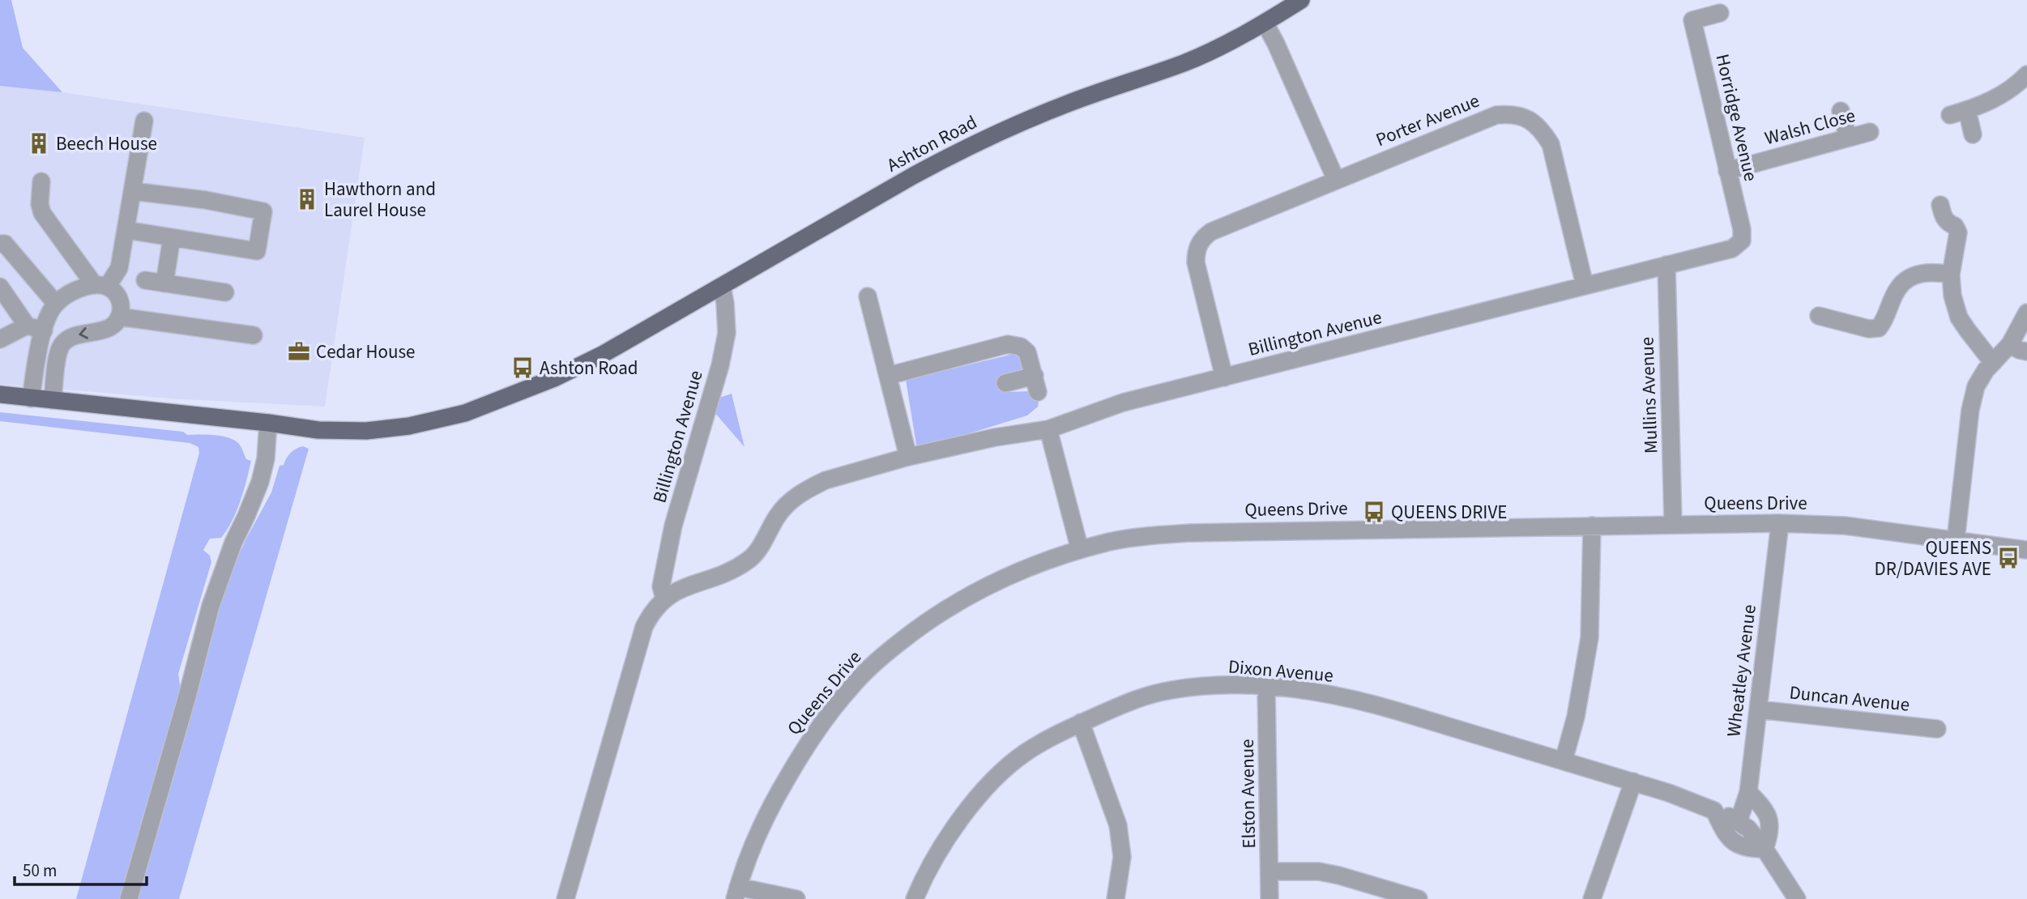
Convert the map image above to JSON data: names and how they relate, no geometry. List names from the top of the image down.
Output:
{
  "streets": {
    "main road": ["Ashton Road"],
    "street": [
      "Horridge Avenue",
      "Porter Avenue",
      "Walsh Close",
      "Billington Avenue",
      "Mullins Avenue",
      "Queens Drive",
      "Dixon Avenue",
      "Wheatley Avenue",
      "Duncan Avenue",
      "Elston Avenue"
    ]
  },
  "crossings": [
    ["Horridge Avenue", "Walsh Close"],
    ["Horridge Avenue", "Billington Avenue"],
    ["Porter Avenue", "Billington Avenue"],
    ["Ashton Road", "Billington Avenue"],
    ["Billington Avenue", "Mullins Avenue"],
    ["Mullins Avenue", "Queens Drive"],
    ["Queens Drive", "Wheatley Avenue"],
    ["Dixon Avenue", "Wheatley Avenue"],
    ["Dixon Avenue", "Elston Avenue"],
    ["Wheatley Avenue", "Duncan Avenue"]
  ],
  "places": {
    "building": ["Beech House", "Hawthorn and Laurel House"],
    "office": ["Cedar House"],
    "bus stop": ["Ashton Road", "QUEENS DRIVE", "QUEENS DR/DAVIES AVE"]
  },
  "scale_bar": "50 m"
}
